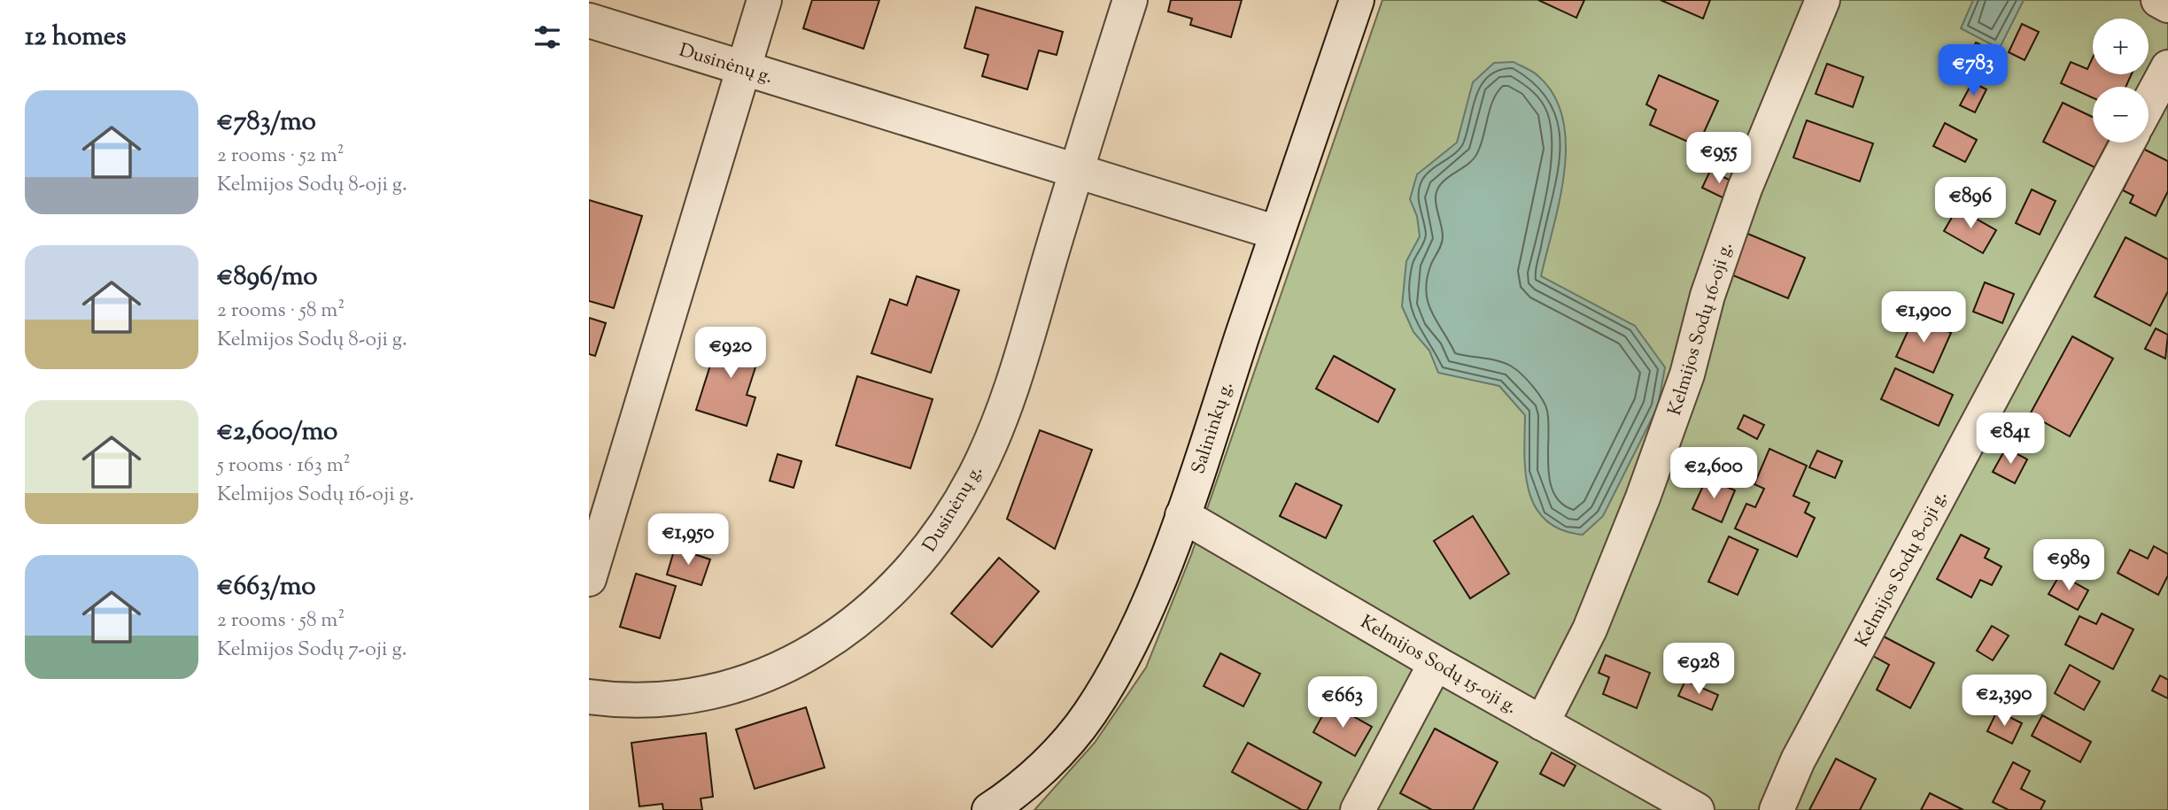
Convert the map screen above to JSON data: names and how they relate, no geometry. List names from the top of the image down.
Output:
{
  "streets": {
    "street": [
      "Dusinėnų g.",
      "Kelmijos Sodų 16-oji g.",
      "Salininkų g.",
      "Kelmijos Sodų 8-oji g.",
      "Kelmijos Sodų 15-oji g."
    ]
  },
  "crossings": [
    ["Dusinėnų g.", "Salininkų g."],
    ["Kelmijos Sodų 16-oji g.", "Kelmijos Sodų 15-oji g."],
    ["Salininkų g.", "Kelmijos Sodų 15-oji g."]
  ],
  "page": {
    "heading": "12 homes",
    "map_buttons": ["+", "−"],
    "price": [
      "€783",
      "€955",
      "€896",
      "€1,900",
      "€920",
      "€841",
      "€2,600",
      "€1,950",
      "€989",
      "€928",
      "€2,390",
      "€663"
    ],
    "list": [
      {
        "name": "€783/mo",
        "note": "2 rooms · 52 m² · Kelmijos Sodų 8-oji g."
      },
      {
        "name": "€896/mo",
        "note": "2 rooms · 58 m² · Kelmijos Sodų 8-oji g."
      },
      {
        "name": "€2,600/mo",
        "note": "5 rooms · 163 m² · Kelmijos Sodų 16-oji g."
      },
      {
        "name": "€663/mo",
        "note": "2 rooms · 58 m² · Kelmijos Sodų 7-oji g."
      }
    ]
  }
}
